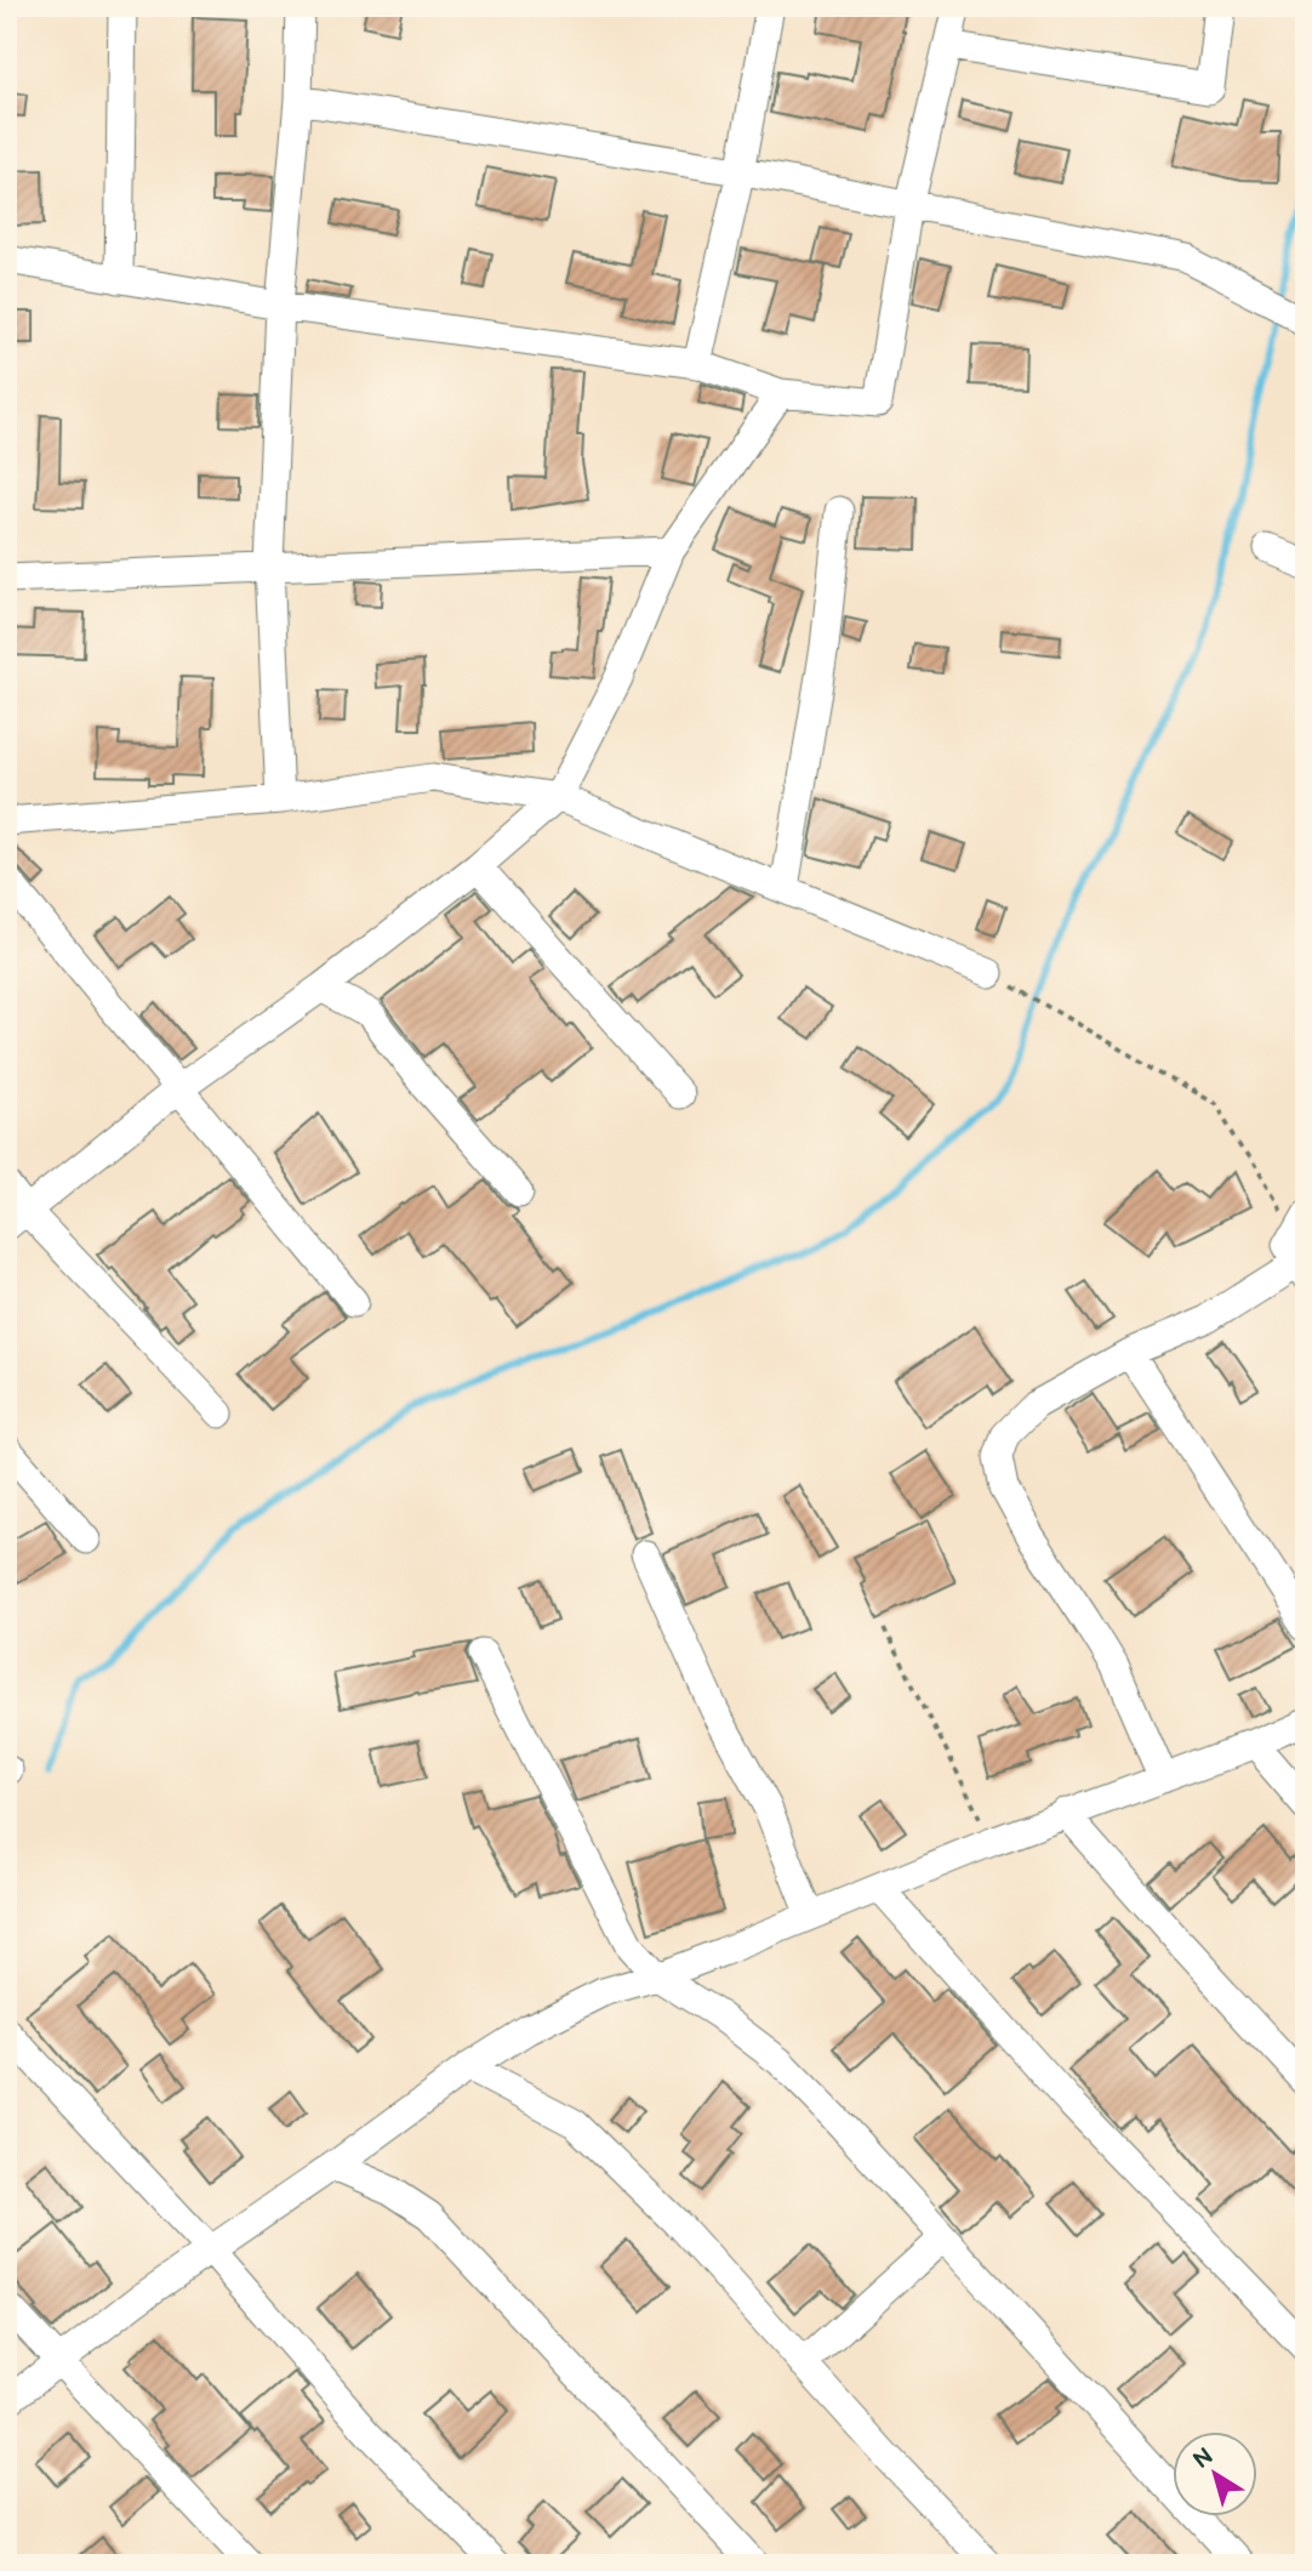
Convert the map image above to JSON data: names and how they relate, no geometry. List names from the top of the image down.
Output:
{
  "north": "top left"
}
